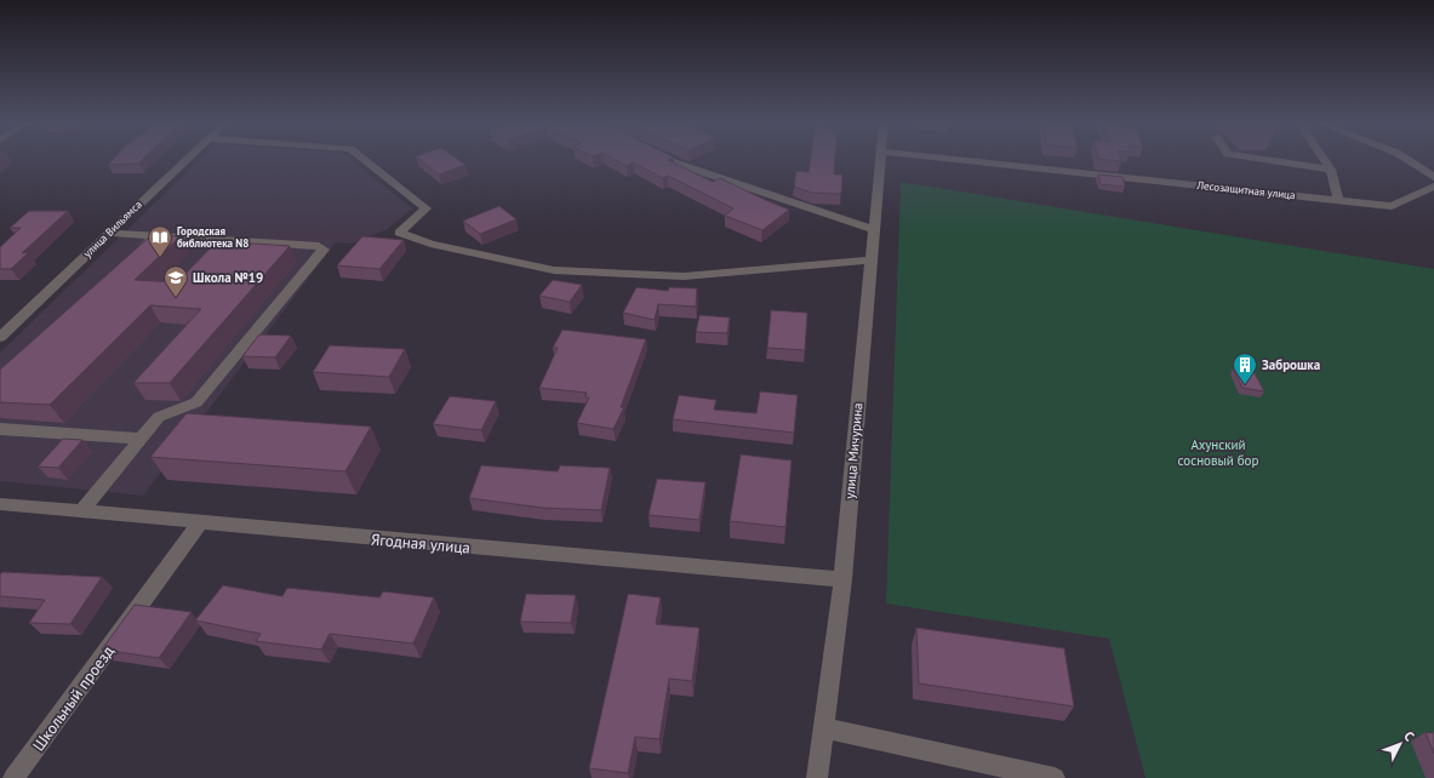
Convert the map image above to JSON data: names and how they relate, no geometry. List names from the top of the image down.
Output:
{
  "streets": {
    "street": [
      "Лесозащитная улица",
      "улица Вильямса",
      "улица Мичурина",
      "Ягодная улица",
      "Школьный проезд"
    ]
  },
  "crossings": [
    ["улица Мичурина", "Ягодная улица"],
    ["Ягодная улица", "Школьный проезд"]
  ],
  "parks": ["Ахунский сосновый бор"],
  "places": {
    "library": ["Городская библиотека N8"],
    "school or university": ["Школа №19"],
    "building": ["Заброшка"]
  },
  "north": "top right"
}
